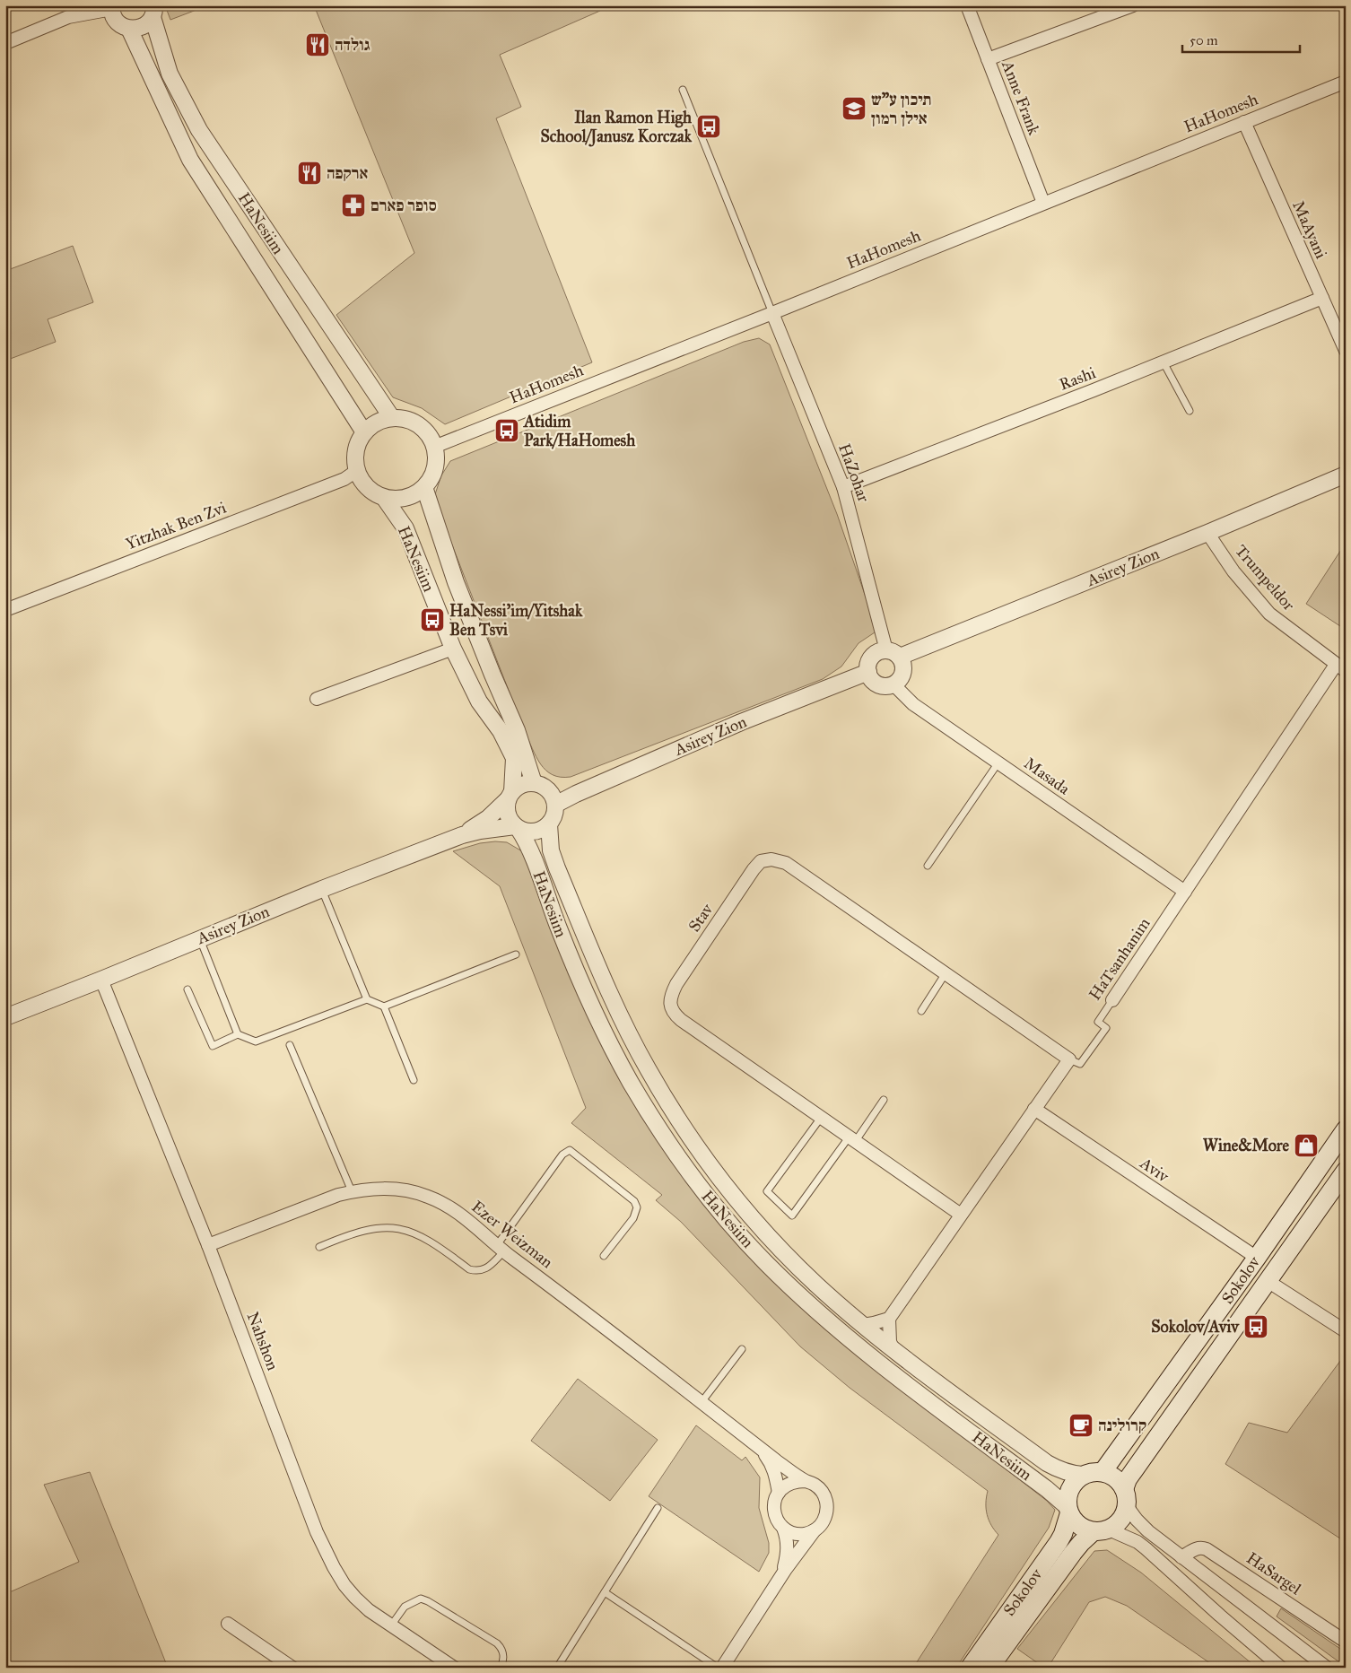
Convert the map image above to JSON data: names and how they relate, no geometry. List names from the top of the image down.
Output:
{
  "streets": {
    "main road": ["Sokolov"],
    "street": [
      "Anne Frank",
      "HaHomesh",
      "HaNesiim",
      "MaAyani",
      "Rashi",
      "HaZohar",
      "Yitzhak Ben Zvi",
      "Asirey Zion",
      "Trumpeldor",
      "Masada",
      "Stav",
      "HaTsanhanim",
      "Aviv",
      "Ezer Weizman",
      "Nahshon",
      "HaSargel"
    ]
  },
  "crossings": [
    ["Anne Frank", "HaHomesh"],
    ["HaHomesh", "HaNesiim"],
    ["HaHomesh", "MaAyani"],
    ["HaHomesh", "HaZohar"],
    ["HaHomesh", "Yitzhak Ben Zvi"],
    ["HaNesiim", "Yitzhak Ben Zvi"],
    ["HaNesiim", "Asirey Zion"],
    ["HaNesiim", "Sokolov"],
    ["MaAyani", "Rashi"],
    ["Rashi", "HaZohar"],
    ["HaZohar", "Asirey Zion"],
    ["HaZohar", "Masada"],
    ["Asirey Zion", "Trumpeldor"],
    ["Asirey Zion", "Masada"],
    ["Asirey Zion", "Nahshon"],
    ["Trumpeldor", "HaTsanhanim"],
    ["Masada", "HaTsanhanim"],
    ["Stav", "HaTsanhanim"],
    ["Aviv", "Sokolov"],
    ["Ezer Weizman", "Nahshon"]
  ],
  "places": {
    "restaurant": ["גולדה", "ארקפה"],
    "school or university": ["תיכון ע\"ש אילן רמון"],
    "bus stop": [
      "Ilan Ramon High School/Janusz Korczak",
      "Atidim Park/HaHomesh",
      "HaNessi'im/Yitshak Ben Tsvi",
      "Sokolov/Aviv"
    ],
    "pharmacy": ["סופר פארם"],
    "shop": ["Wine&More"],
    "cafe": ["קרולינה"]
  },
  "scale_bar": "50 m"
}
